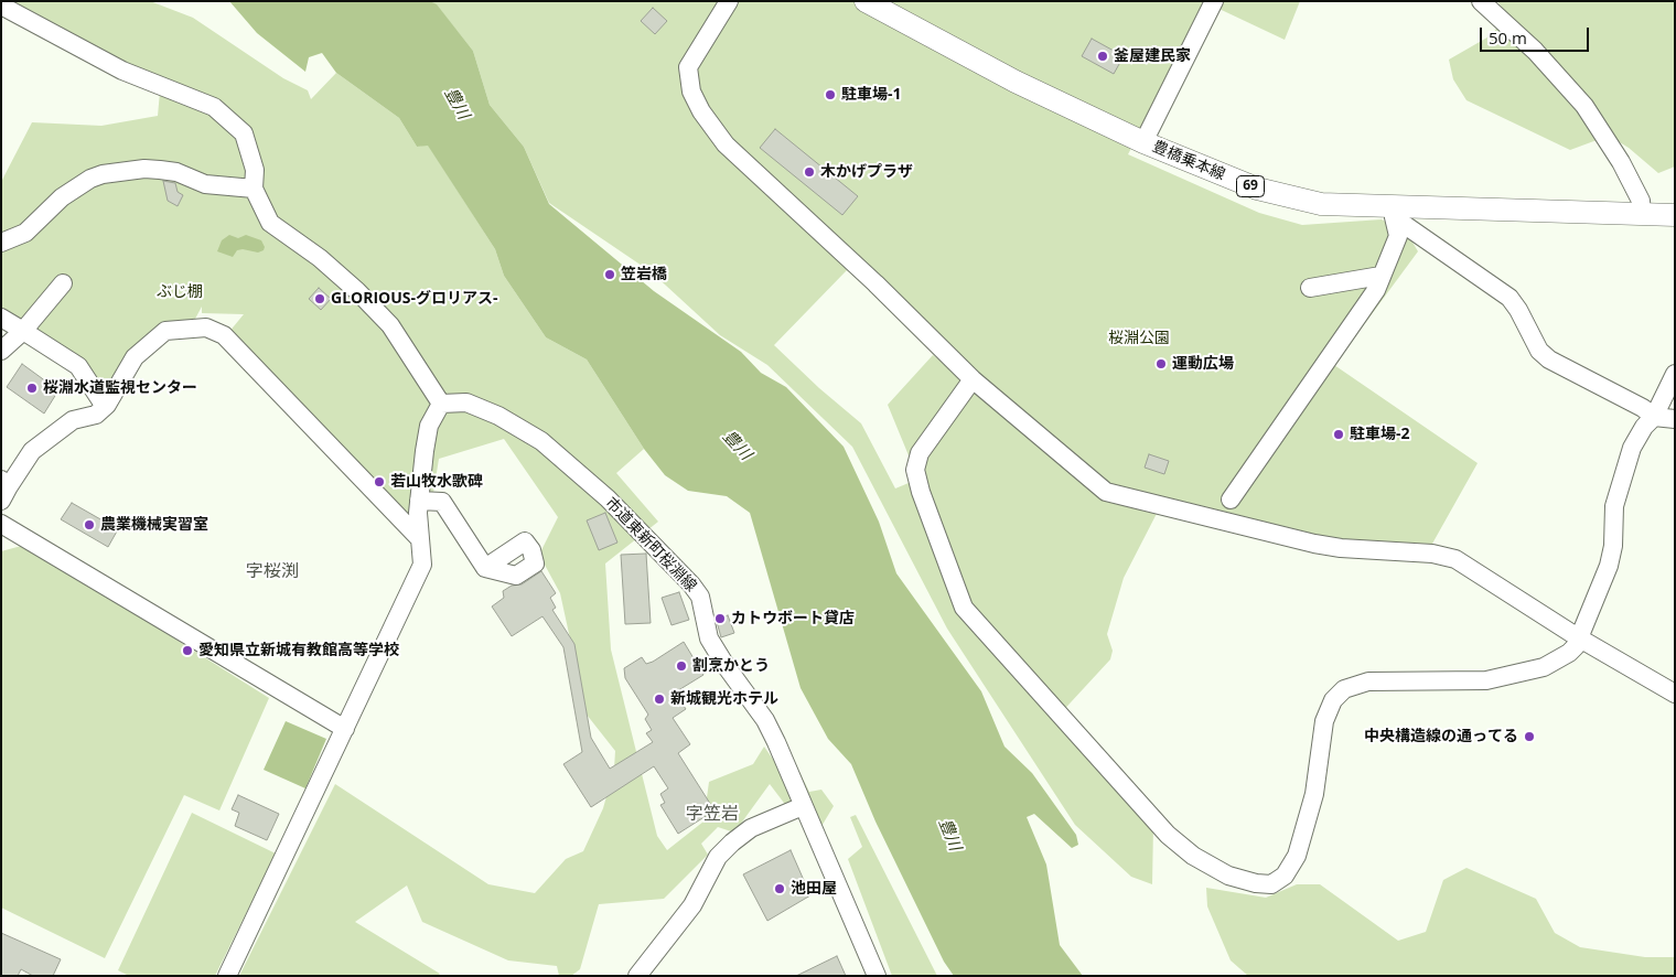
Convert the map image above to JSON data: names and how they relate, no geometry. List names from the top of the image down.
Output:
{
  "streets": {
    "main road": ["豊橋乗本線", "69"],
    "street": ["市道東新町桜淵線"]
  },
  "districts": ["字桜渕", "字笠岩"],
  "water": ["豊川"],
  "parks": ["ぶじ棚", "桜淵公園"],
  "places": [
    "釜屋建民家",
    "駐車場-1",
    "木かげプラザ",
    "笠岩橋",
    "GLORIOUS-グロリアス-",
    "運動広場",
    "桜淵水道監視センター",
    "駐車場-2",
    "若山牧水歌碑",
    "農業機械実習室",
    "カトウボート貸店",
    "愛知県立新城有教館高等学校",
    "割烹かとう",
    "新城観光ホテル",
    "中央構造線の通ってる",
    "池田屋"
  ],
  "scale_bar": "50 m"
}
